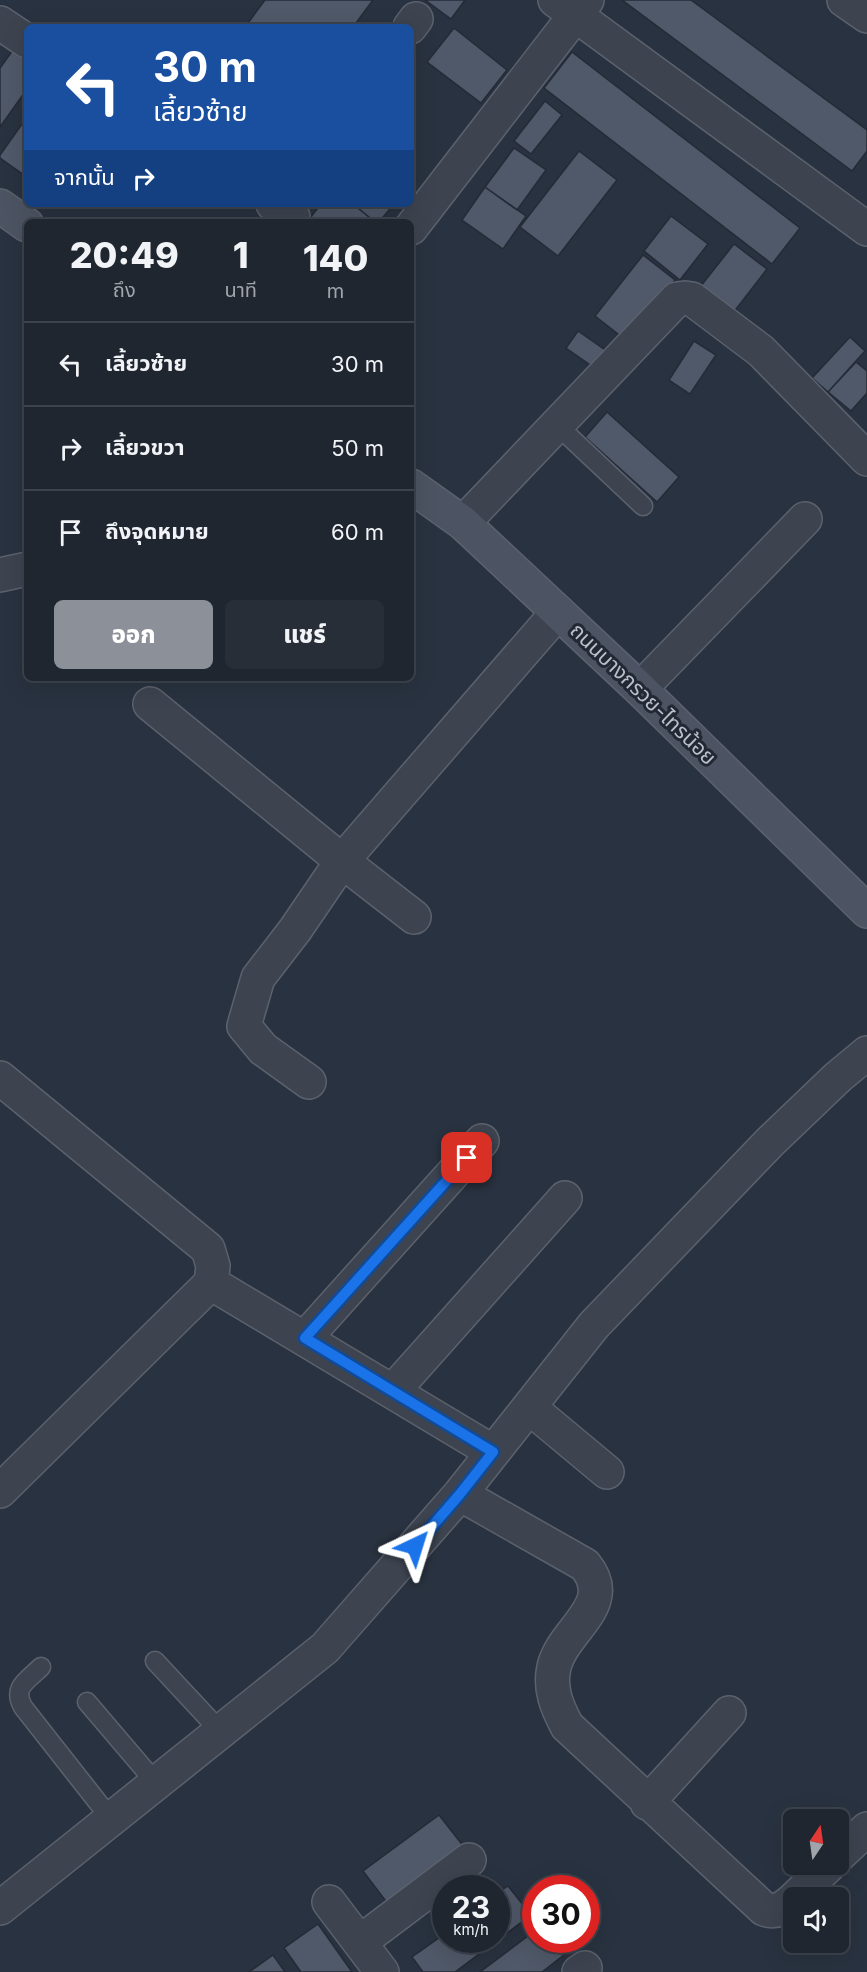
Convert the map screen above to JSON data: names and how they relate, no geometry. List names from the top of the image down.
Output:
{
  "streets": {
    "main road": ["ถนนบางกรวย-ไทรน้อย"]
  },
  "north": "top",
  "page": {
    "turn": ["30 m", "เลี้ยวซ้าย"],
    "then": "จากนั้น",
    "eta": [
      "20:49",
      "ถึง",
      "1",
      "นาที",
      "140",
      "m"
    ],
    "list": [
      {
        "name": "เลี้ยวซ้าย",
        "value": "30 m"
      },
      {
        "name": "เลี้ยวขวา",
        "value": "50 m"
      },
      {
        "name": "ถึงจุดหมาย",
        "value": "60 m"
      }
    ],
    "buttons": ["ออก", "แชร์"],
    "speed": "23 km/h",
    "limit": "30"
  }
}
